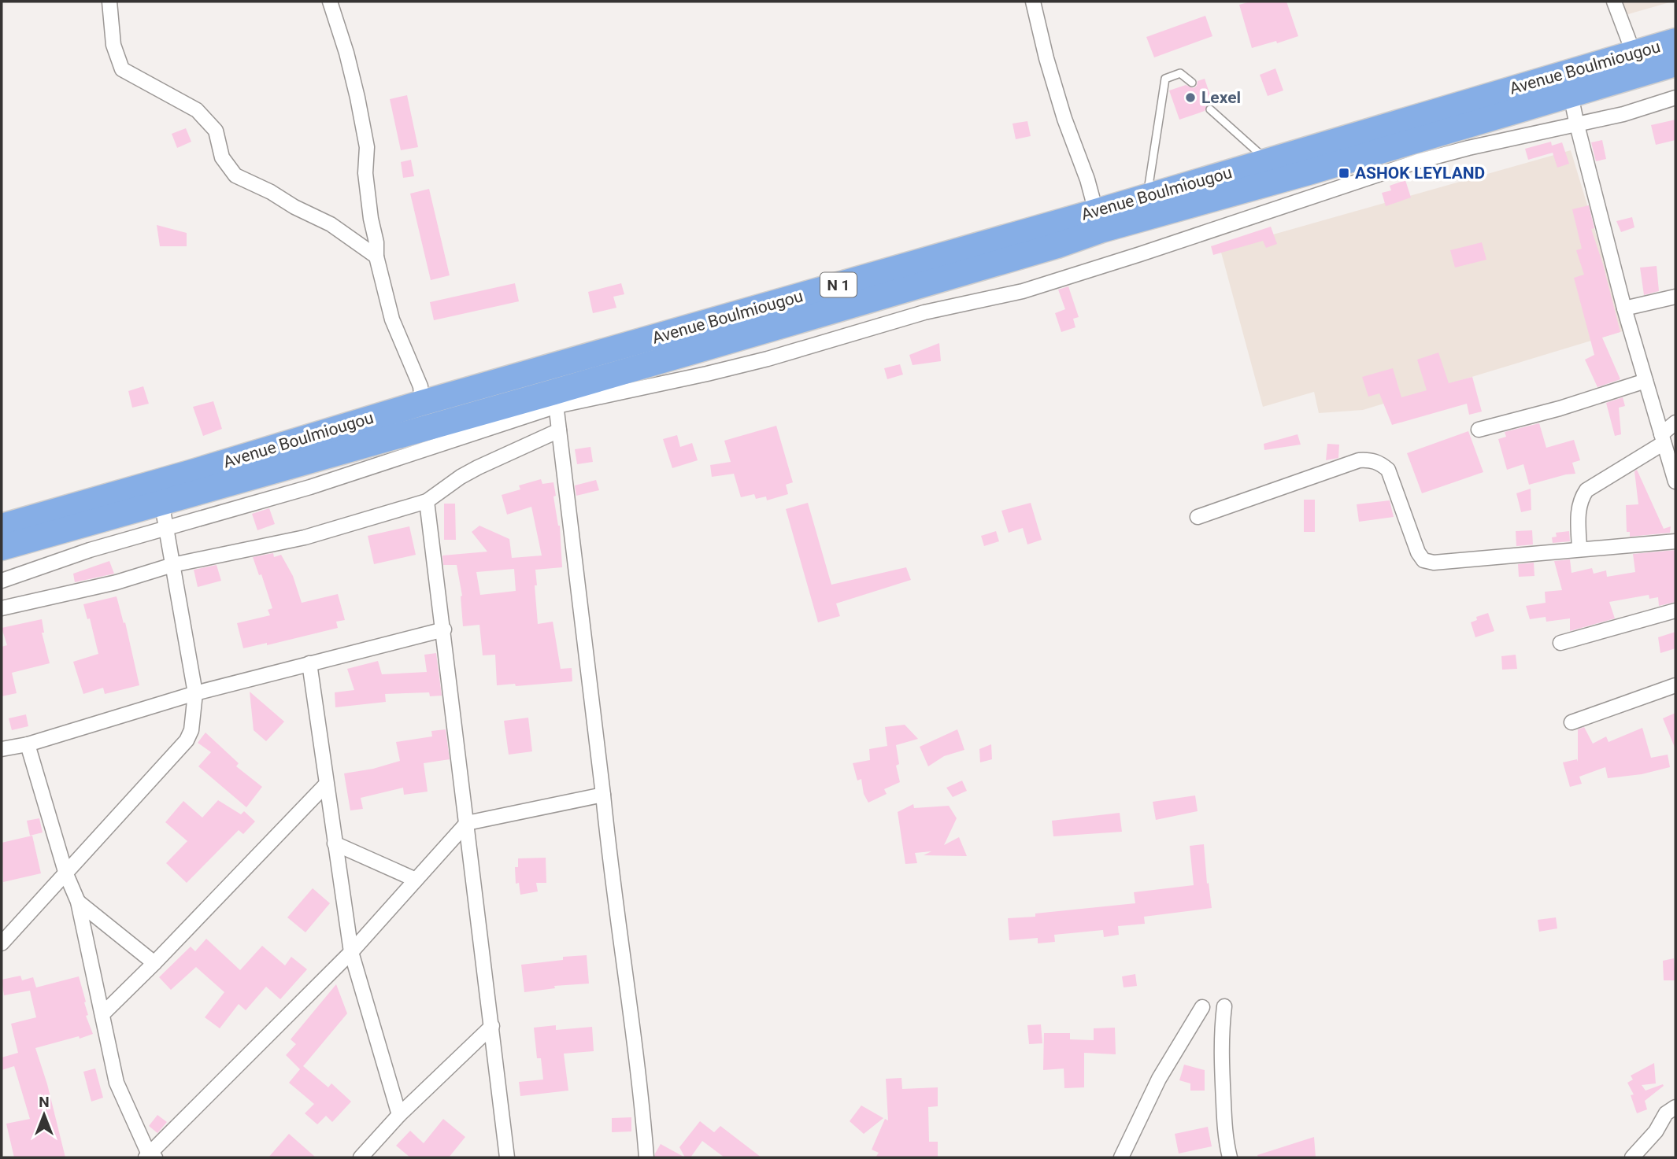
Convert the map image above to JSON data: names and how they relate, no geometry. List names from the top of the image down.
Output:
{
  "streets": {
    "highway": ["Avenue Boulmiougou", "N 1"]
  },
  "places": {
    "other": ["Lexel"],
    "transit": ["ASHOK LEYLAND"]
  },
  "north": "top"
}
